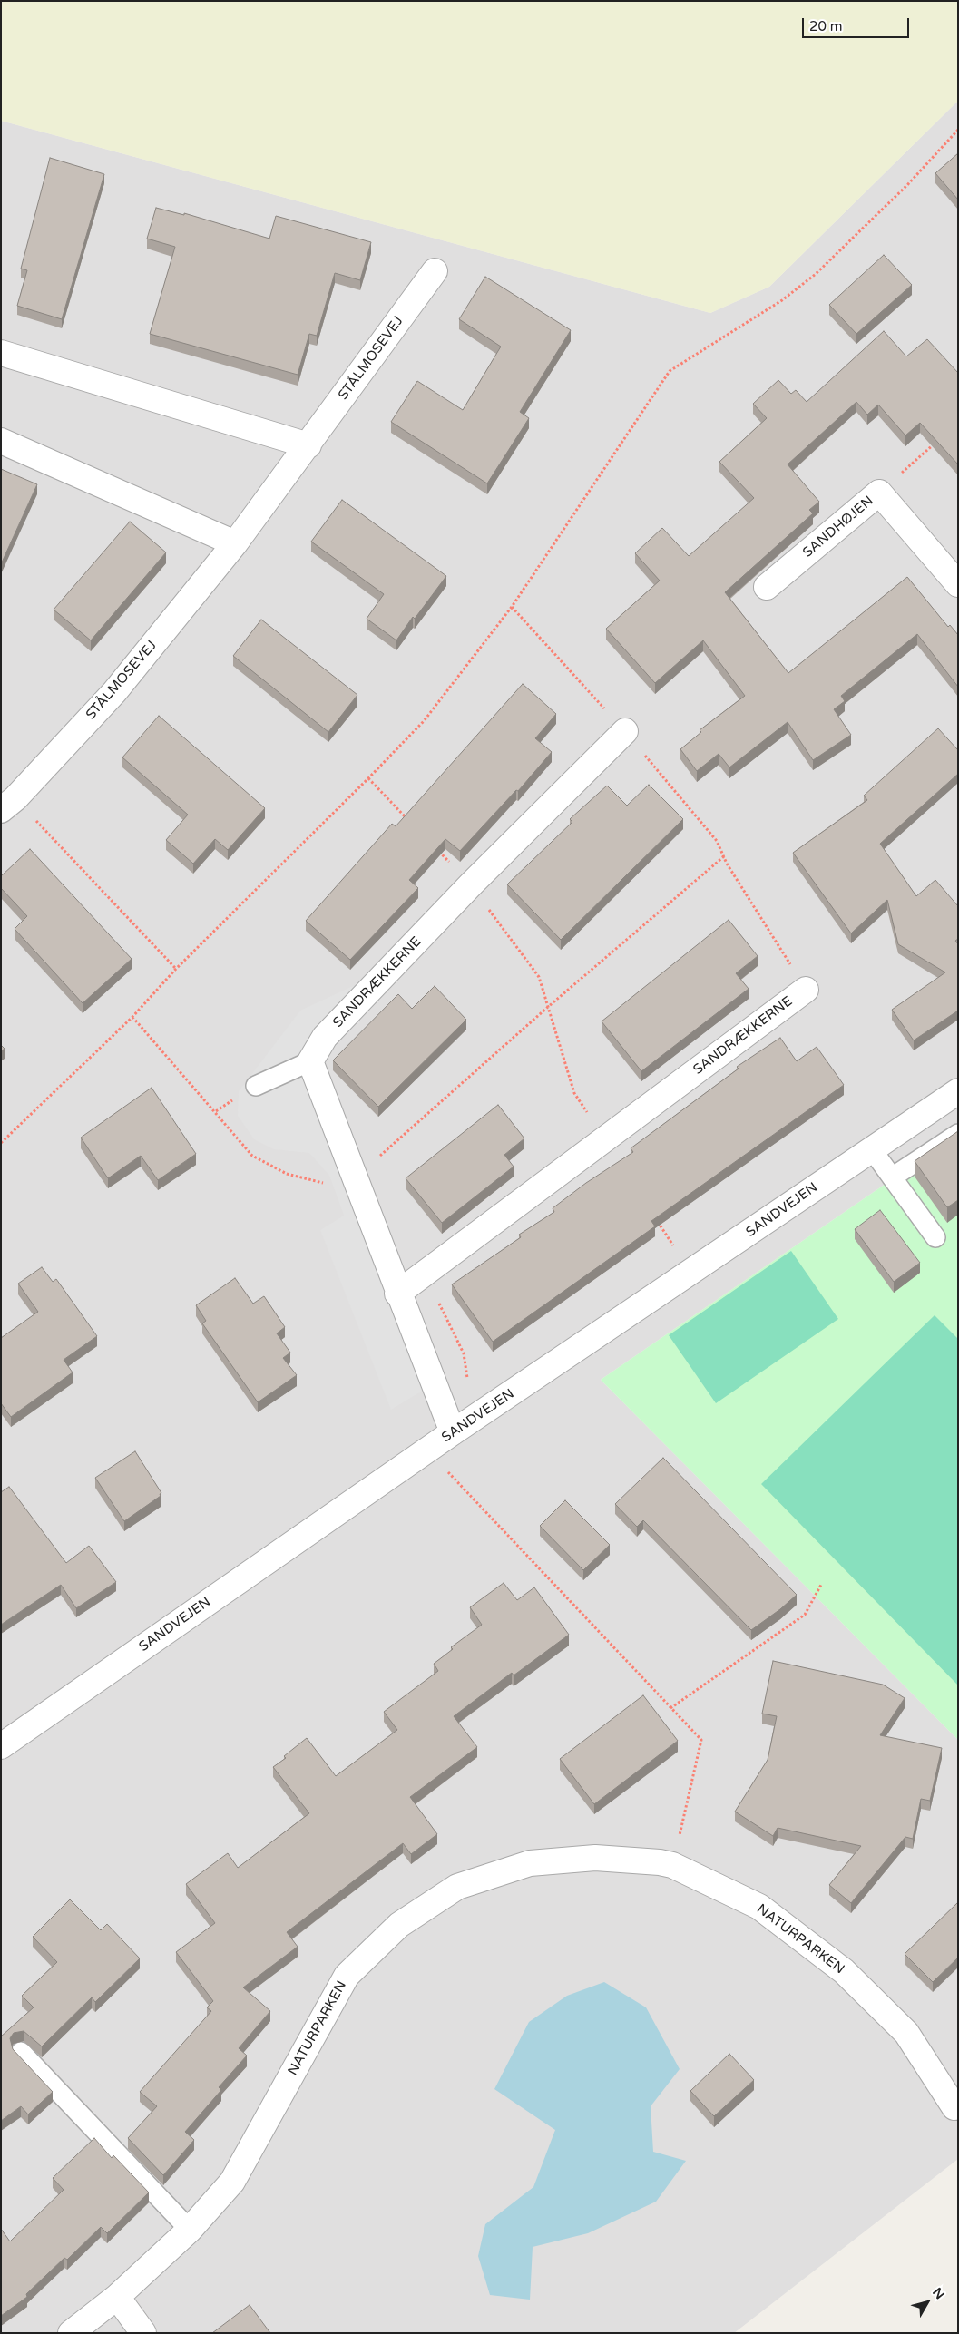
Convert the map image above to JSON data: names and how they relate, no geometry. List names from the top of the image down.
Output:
{
  "streets": {
    "street": [
      "STÅLMOSEVEJ",
      "SANDHØJEN",
      "SANDRÆKKERNE",
      "SANDVEJEN",
      "NATURPARKEN"
    ]
  },
  "scale_bar": "20 m",
  "north": "top right"
}
